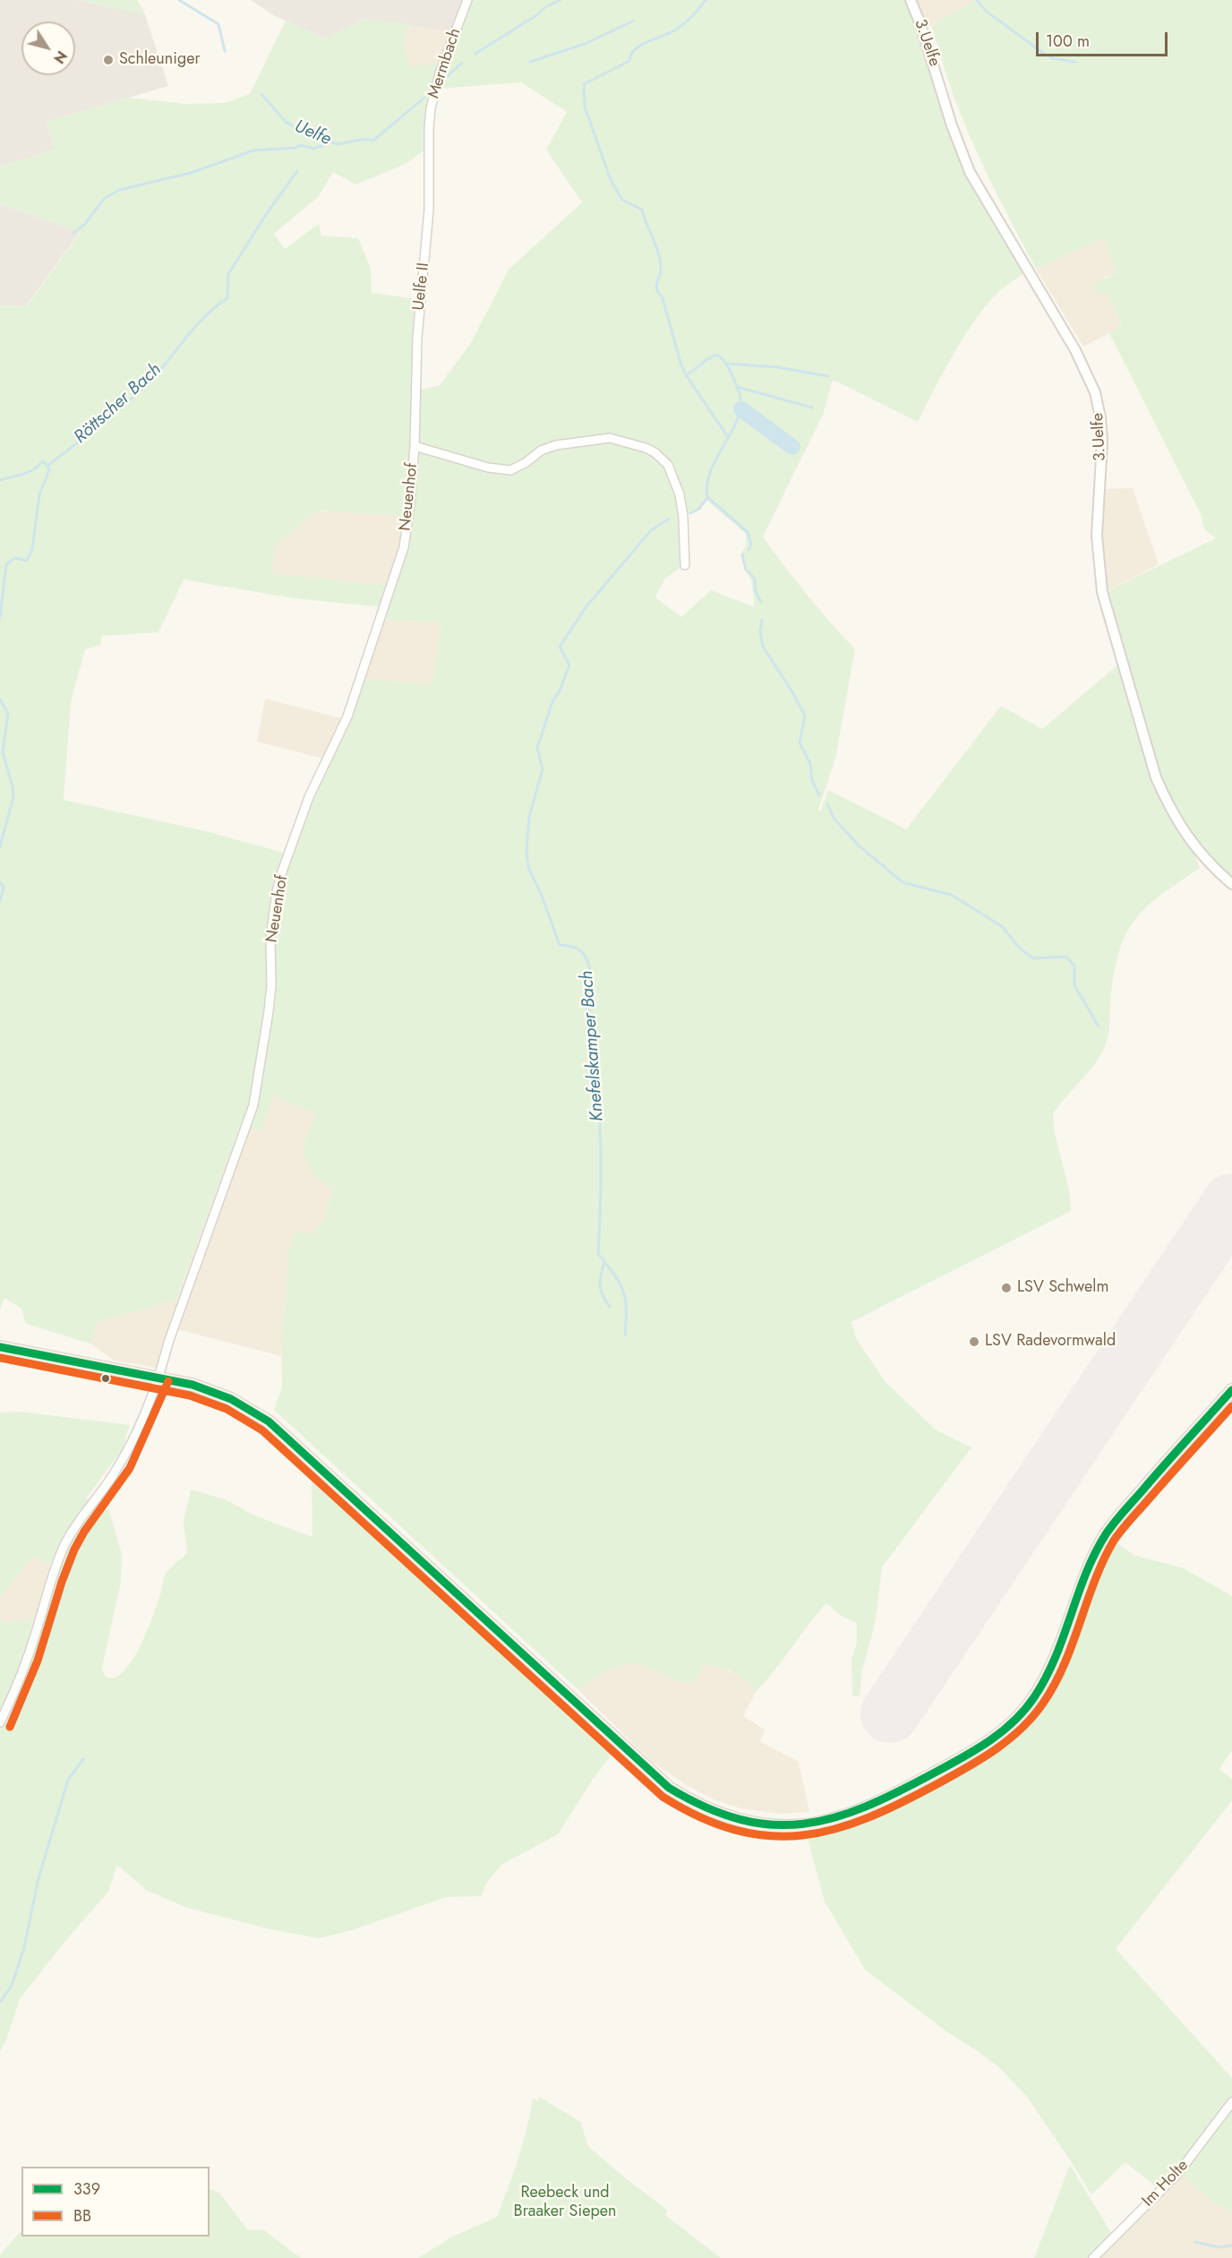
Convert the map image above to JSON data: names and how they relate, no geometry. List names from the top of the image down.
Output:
{
  "streets": {
    "street": [
      "3.Uelfe",
      "Mermbach",
      "Uelfe II",
      "Neuenhof",
      "Im Holte"
    ]
  },
  "crossings": [
    ["Mermbach", "Uelfe II"],
    ["Uelfe II", "Neuenhof"]
  ],
  "water": ["Uelfe", "Röttscher Bach", "Knefelskamper Bach"],
  "parks": ["Reebeck und Braaker Siepen"],
  "places": ["Schleuniger", "LSV Schwelm", "LSV Radevormwald"],
  "lines": ["transit line 339", "transit line BB"],
  "legend": ["339", "BB"],
  "scale_bar": "100 m",
  "north": "bottom right"
}
